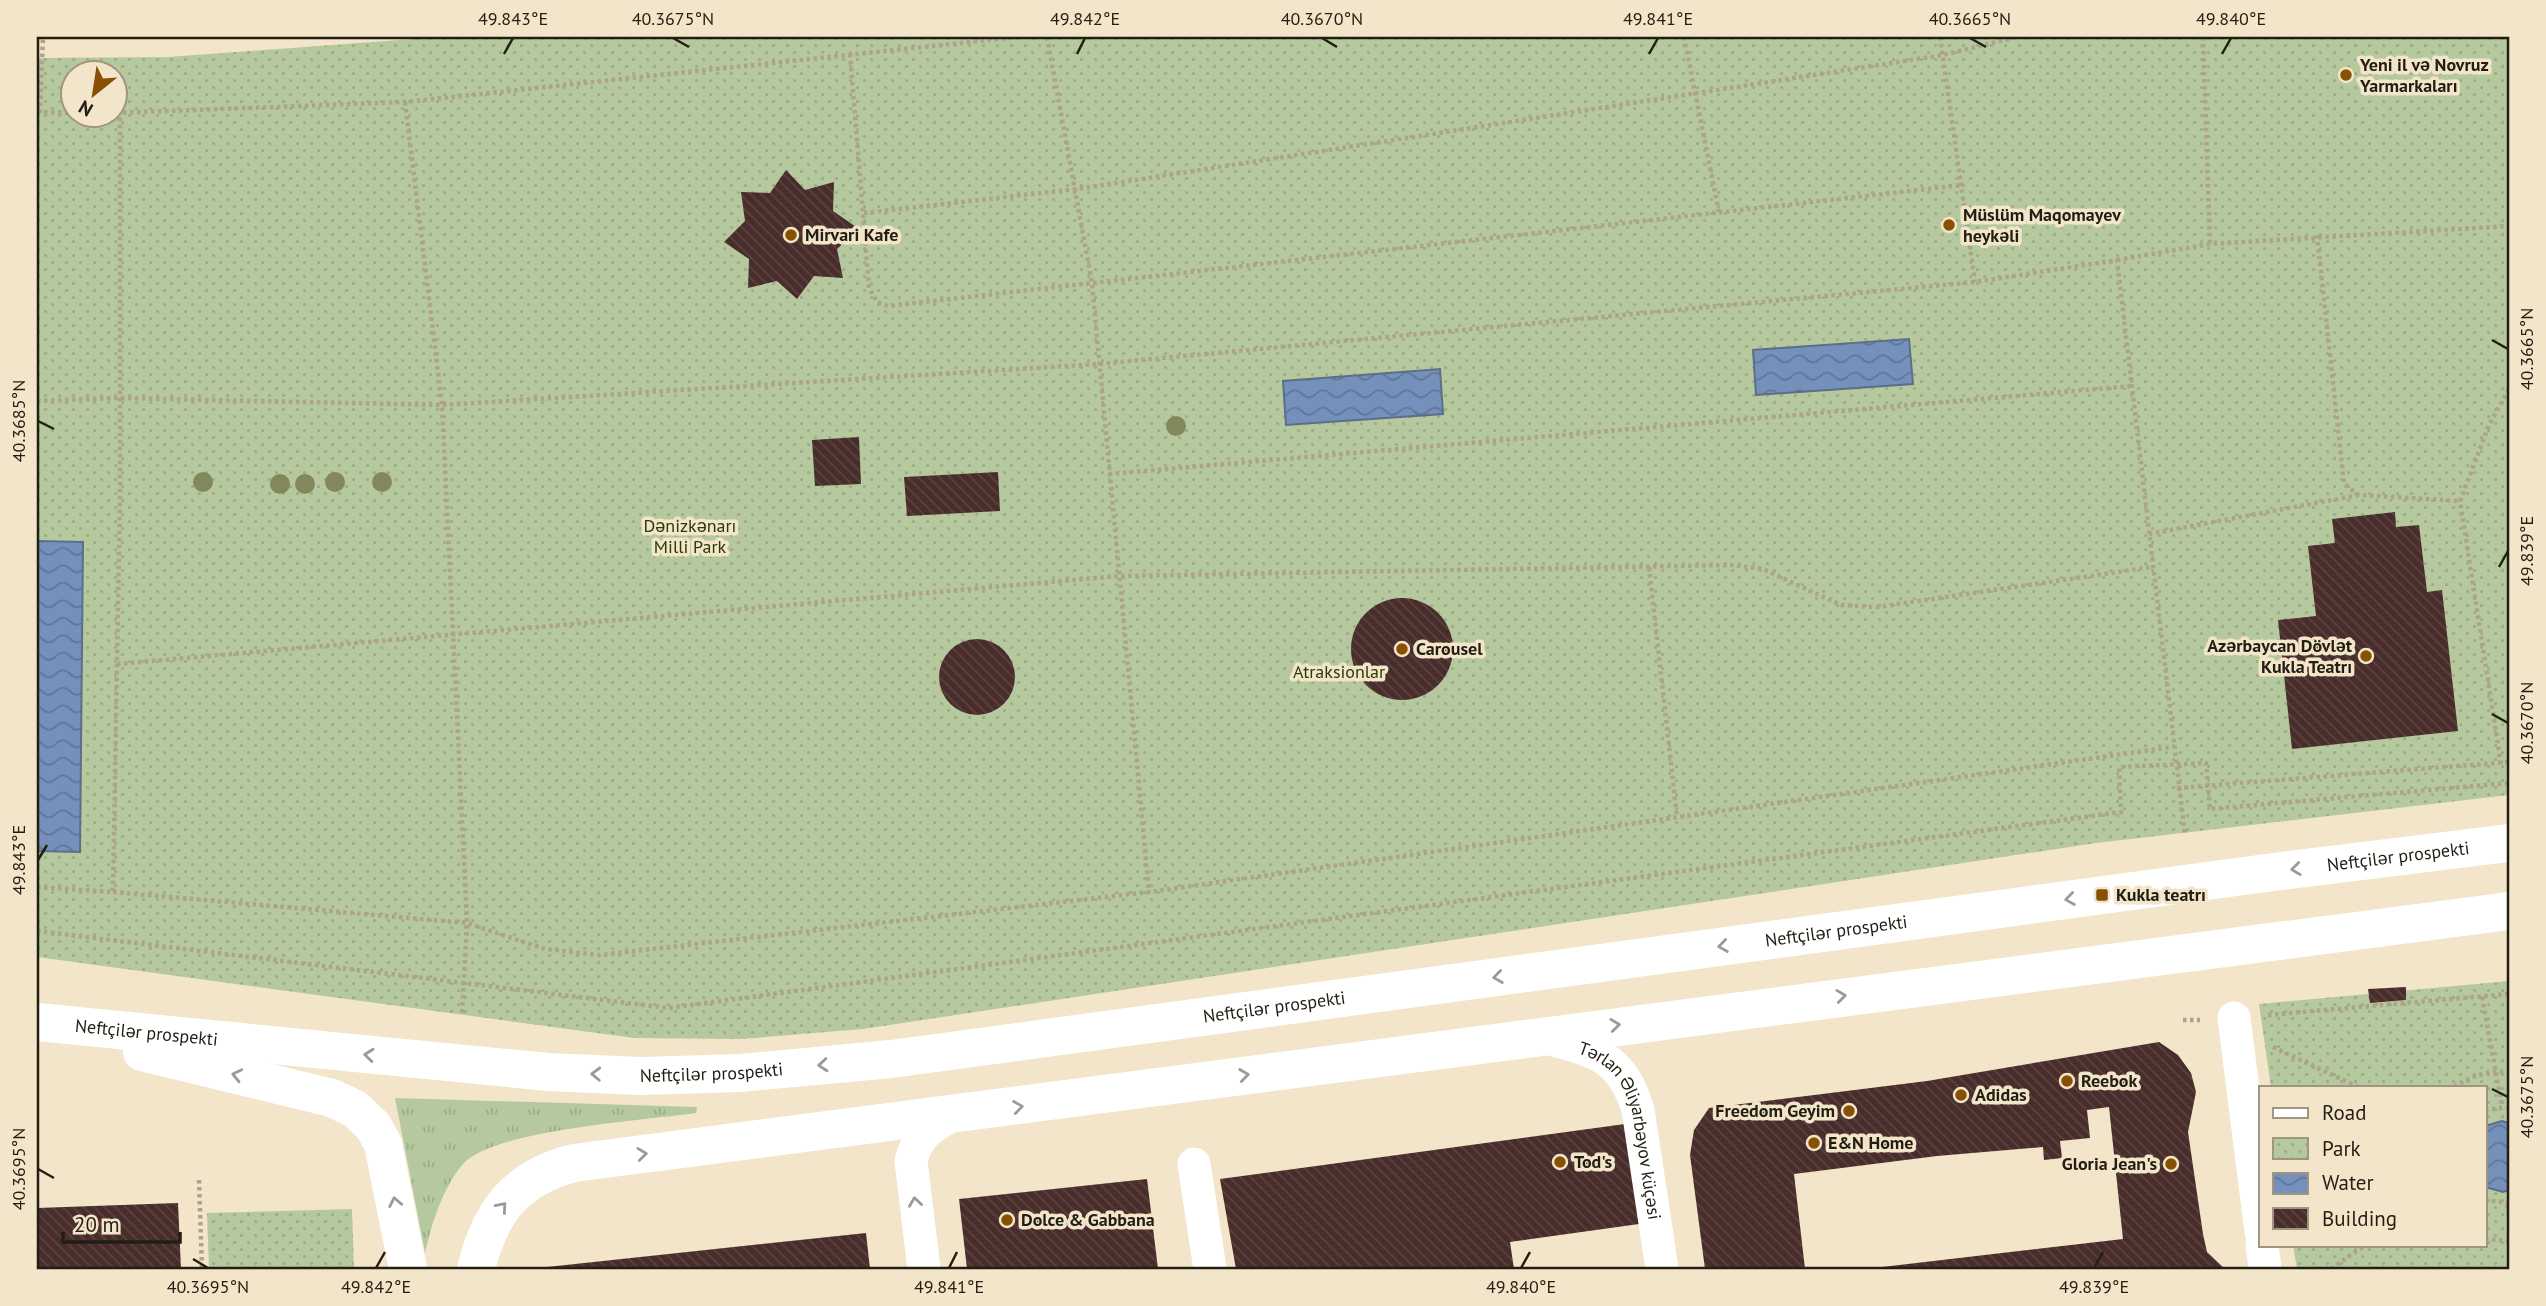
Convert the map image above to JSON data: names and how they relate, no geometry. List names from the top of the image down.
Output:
{
  "streets": {
    "highway": ["Neftçilər prospekti"],
    "street": ["Tərlan Əliyarbəyov küçəsi"]
  },
  "parks": ["Dənizkənarı Milli Park", "Atraksionlar"],
  "places": {
    "other": [
      "Yeni il və Novruz Yarmarkaları",
      "Müslüm Maqomayev heykəli",
      "Mirvari Kafe",
      "Carousel",
      "Azərbaycan Dövlət Kukla Teatrı",
      "Reebok",
      "Adidas",
      "Freedom Geyim",
      "E&N Home",
      "Tod's",
      "Gloria Jean's",
      "Dolce & Gabbana"
    ],
    "transit": ["Kukla teatrı"]
  },
  "legend": [
    "Road",
    "Park",
    "Water",
    "Building"
  ],
  "scale_bar": "20 m",
  "north": "bottom left",
  "coordinates": [
    "49.843°E",
    "40.3675°N",
    "49.842°E",
    "40.3670°N",
    "49.841°E",
    "40.3665°N",
    "49.840°E",
    "40.3685°N",
    "49.839°E",
    "40.3695°N"
  ]
}
